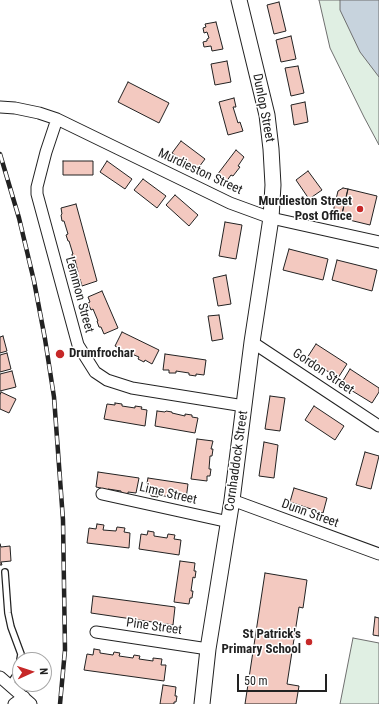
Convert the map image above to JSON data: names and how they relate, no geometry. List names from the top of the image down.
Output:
{
  "streets": {
    "main road": ["Dunlop Street", "Cornhaddock Street"],
    "street": [
      "Murdieston Street",
      "Lemmon Street",
      "Gordon Street",
      "Lime Street",
      "Dunn Street",
      "Pine Street"
    ]
  },
  "crossings": [
    ["Dunlop Street", "Murdieston Street"],
    ["Dunlop Street", "Cornhaddock Street"],
    ["Murdieston Street", "Lemmon Street"],
    ["Murdieston Street", "Cornhaddock Street"],
    ["Lemmon Street", "Cornhaddock Street"],
    ["Gordon Street", "Cornhaddock Street"],
    ["Cornhaddock Street", "Lime Street"],
    ["Cornhaddock Street", "Dunn Street"],
    ["Cornhaddock Street", "Pine Street"]
  ],
  "places": ["Murdieston Street Post Office", "Drumfrochar", "St Patrick's Primary School"],
  "scale_bar": "50 m",
  "north": "right"
}
